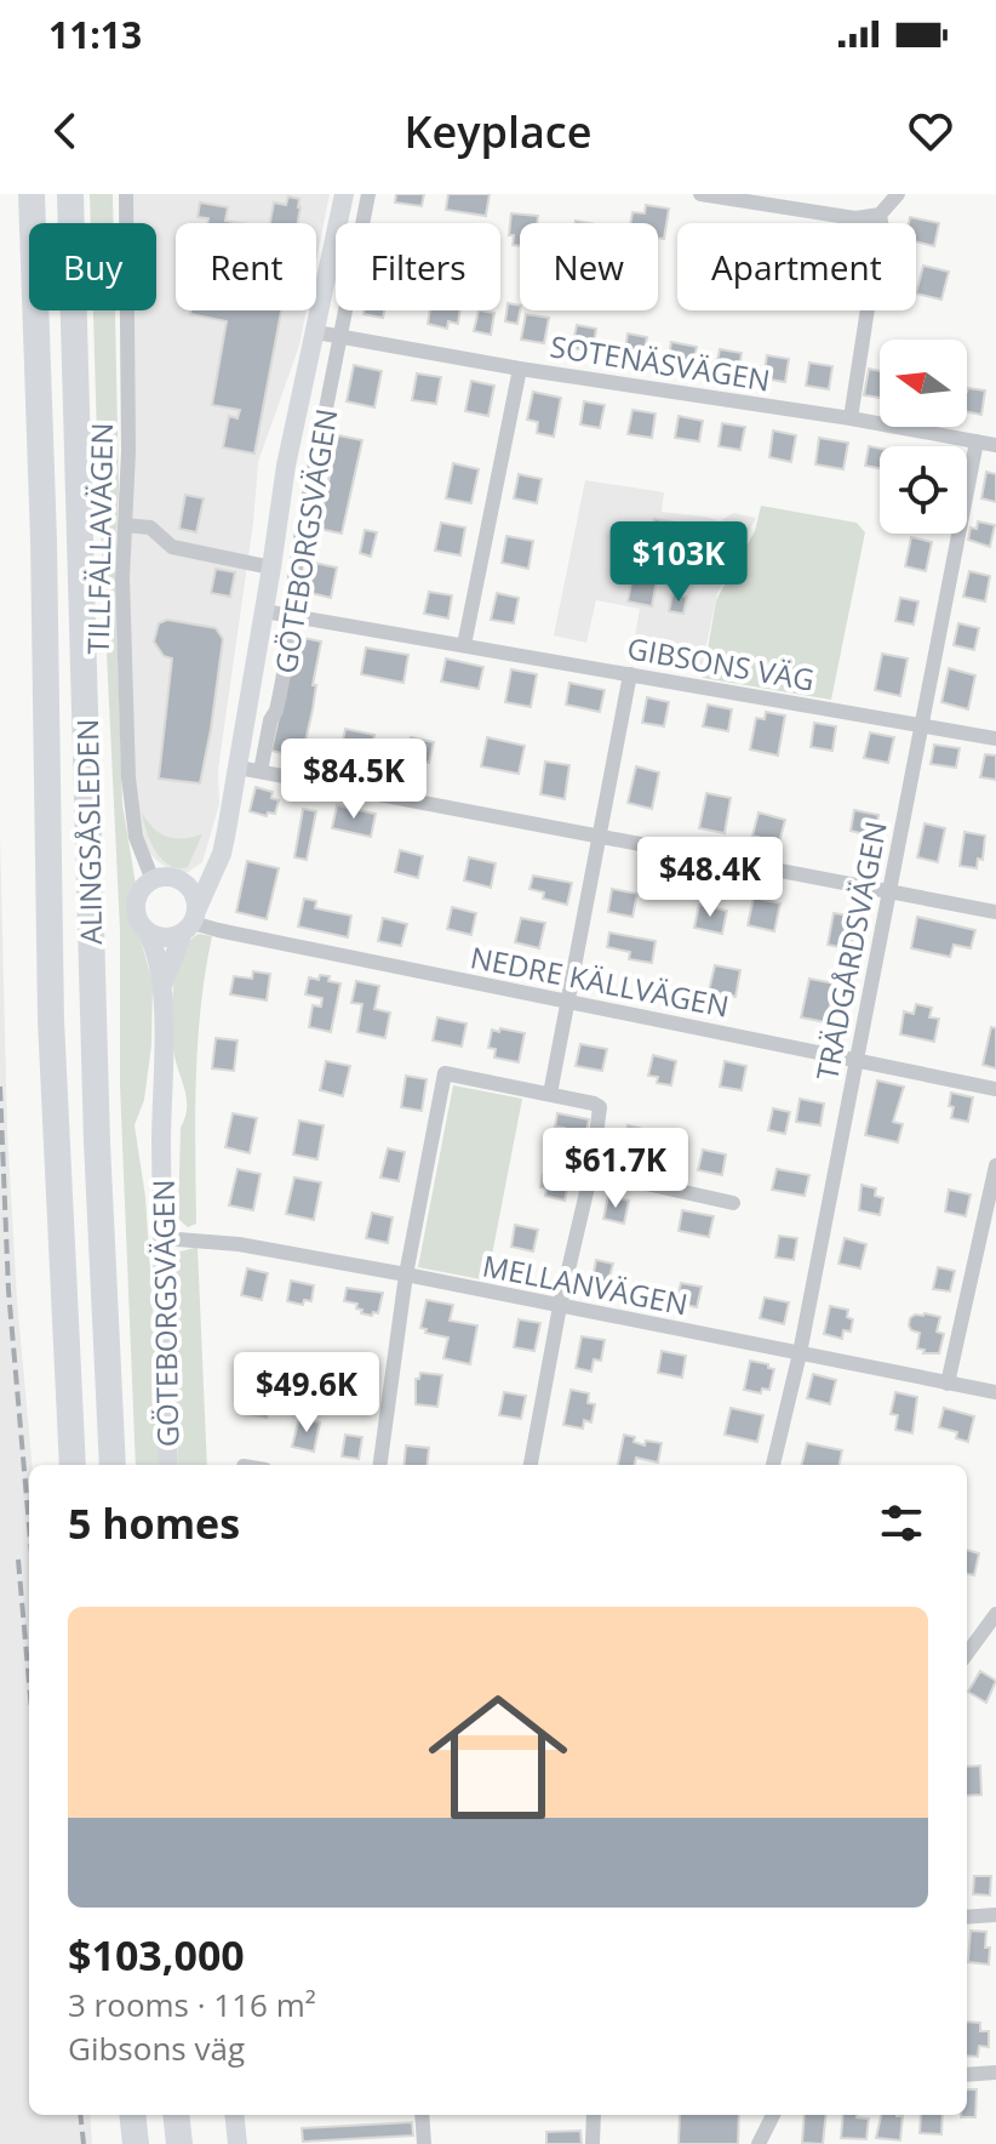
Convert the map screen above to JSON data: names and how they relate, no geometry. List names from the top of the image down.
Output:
{
  "streets": {
    "highway": ["ALINGSÅSLEDEN"],
    "street": [
      "SOTENÄSVÄGEN",
      "TILLFÄLLAVÄGEN",
      "GÖTEBORGSVÄGEN",
      "GIBSONS VÄG",
      "TRÄDGÅRDSVÄGEN",
      "NEDRE KÄLLVÄGEN",
      "MELLANVÄGEN"
    ]
  },
  "crossings": [
    ["SOTENÄSVÄGEN", "GÖTEBORGSVÄGEN"],
    ["SOTENÄSVÄGEN", "TRÄDGÅRDSVÄGEN"],
    ["TILLFÄLLAVÄGEN", "GÖTEBORGSVÄGEN"],
    ["TILLFÄLLAVÄGEN", "NEDRE KÄLLVÄGEN"],
    ["GÖTEBORGSVÄGEN", "GIBSONS VÄG"],
    ["GÖTEBORGSVÄGEN", "NEDRE KÄLLVÄGEN"],
    ["GÖTEBORGSVÄGEN", "MELLANVÄGEN"],
    ["GIBSONS VÄG", "TRÄDGÅRDSVÄGEN"],
    ["TRÄDGÅRDSVÄGEN", "NEDRE KÄLLVÄGEN"],
    ["TRÄDGÅRDSVÄGEN", "MELLANVÄGEN"]
  ],
  "north": "left",
  "page": {
    "status": "11:13",
    "header": "Keyplace",
    "chip": [
      "Buy",
      "Rent",
      "Filters",
      "New",
      "Apartment"
    ],
    "price": [
      "$103K",
      "$84.5K",
      "$48.4K",
      "$61.7K",
      "$49.6K"
    ],
    "heading": "5 homes",
    "list": [
      {
        "name": "$103,000",
        "note": "3 rooms · 116 m² · Gibsons väg"
      }
    ]
  }
}
